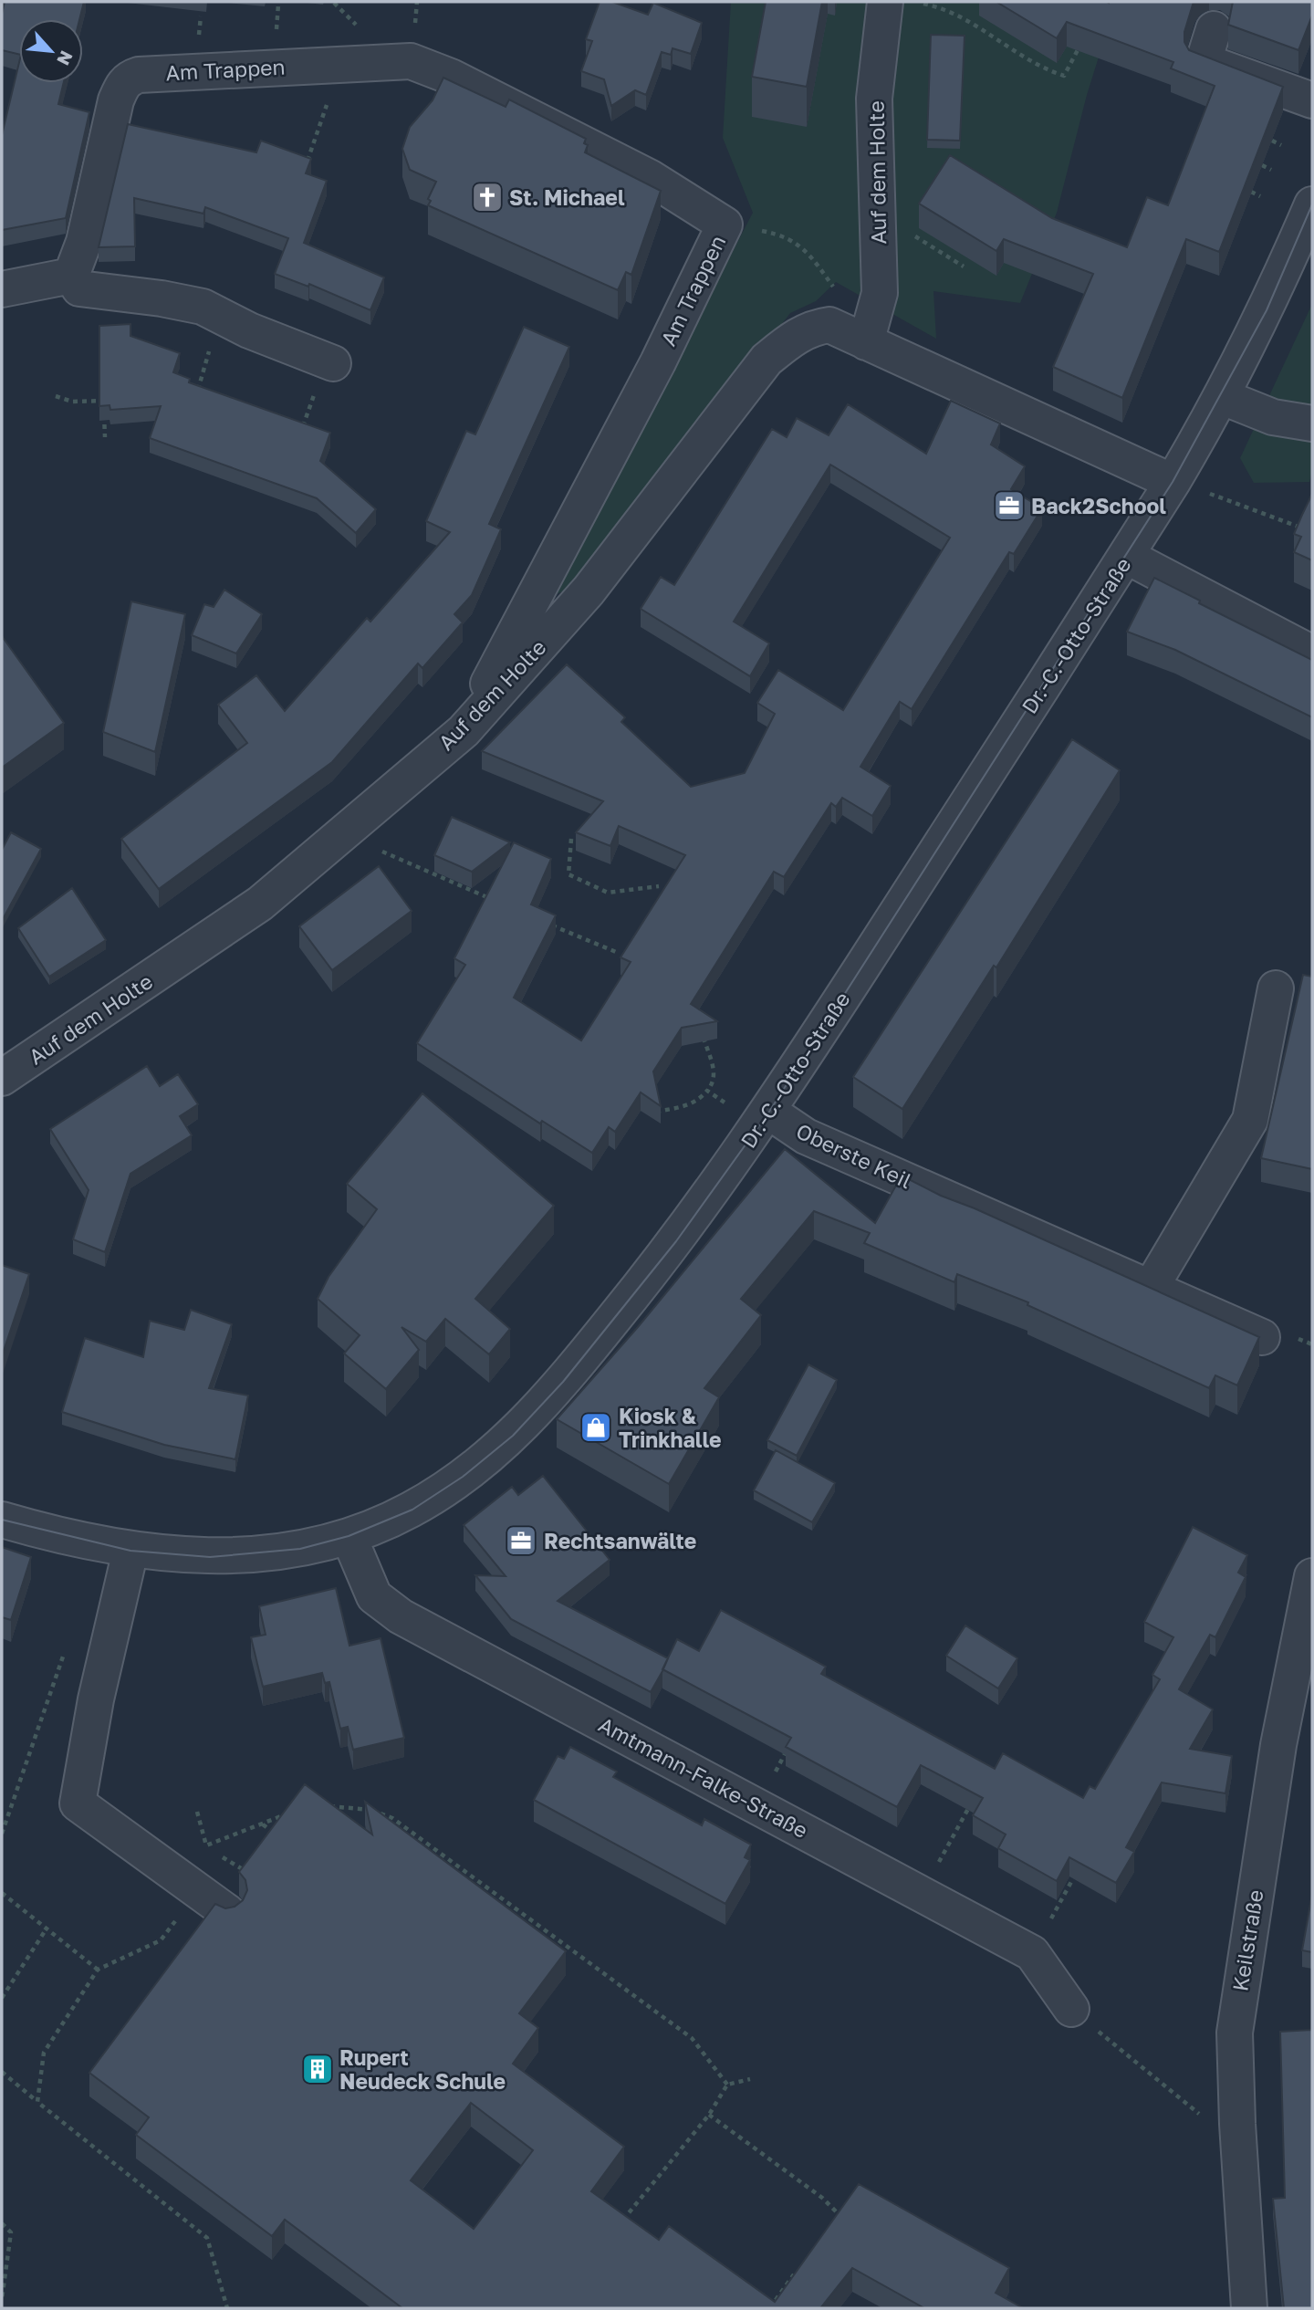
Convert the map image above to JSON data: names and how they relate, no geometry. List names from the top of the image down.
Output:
{
  "streets": {
    "street": [
      "Am Trappen",
      "Auf dem Holte",
      "Dr.-C.-Otto-Straße",
      "Oberste Keil",
      "Amtmann-Falke-Straße",
      "Keilstraße"
    ]
  },
  "crossings": [
    ["Am Trappen", "Auf dem Holte"],
    ["Auf dem Holte", "Dr.-C.-Otto-Straße"],
    ["Dr.-C.-Otto-Straße", "Oberste Keil"],
    ["Dr.-C.-Otto-Straße", "Amtmann-Falke-Straße"]
  ],
  "places": {
    "church": ["St. Michael"],
    "office": ["Back2School", "Rechtsanwälte"],
    "shop": ["Kiosk & Trinkhalle"],
    "building": ["Rupert Neudeck Schule"]
  },
  "north": "bottom right"
}
